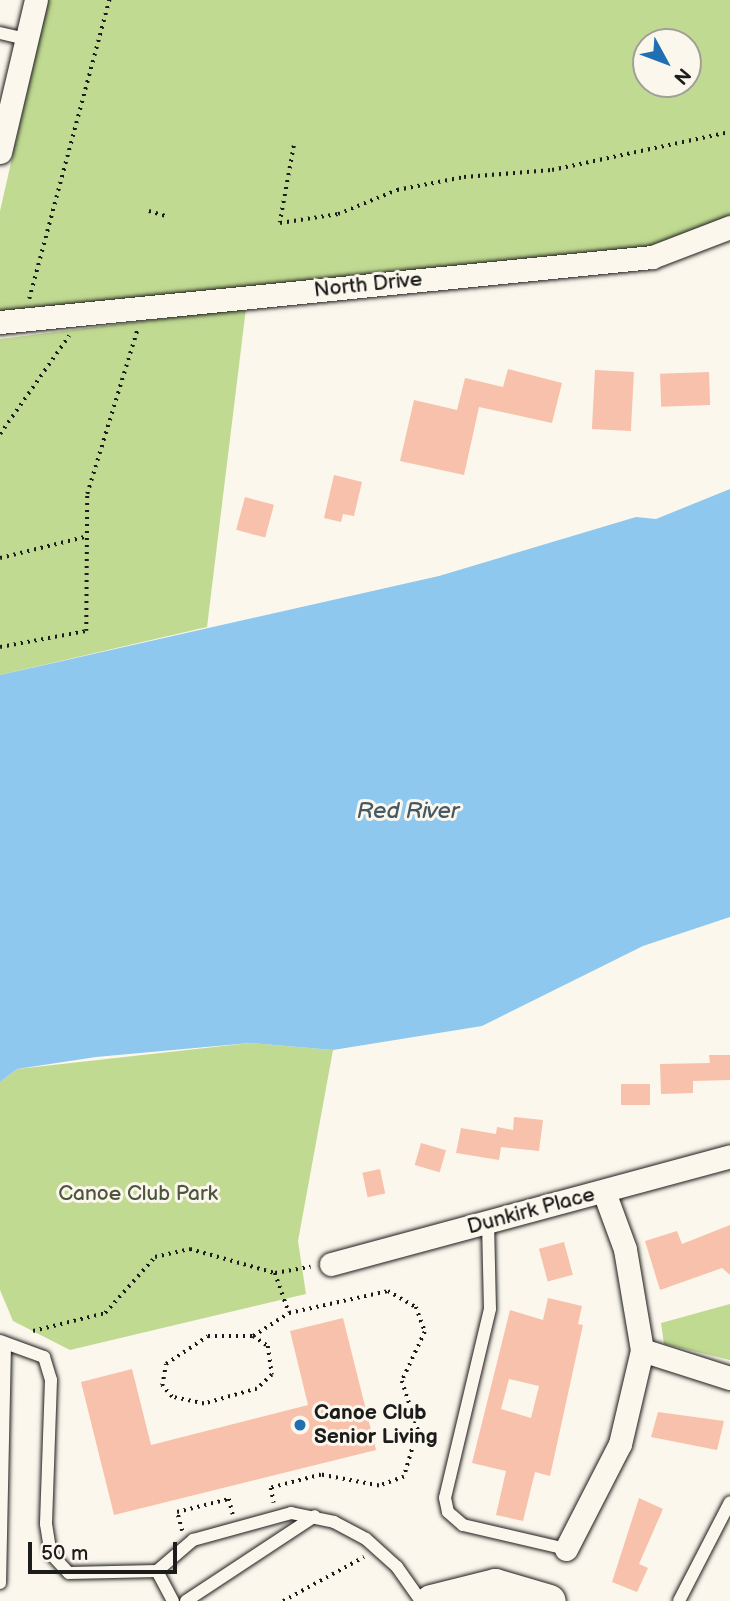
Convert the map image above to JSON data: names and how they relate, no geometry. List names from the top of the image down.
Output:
{
  "streets": {
    "street": ["North Drive", "Dunkirk Place"]
  },
  "water": ["Red River"],
  "parks": ["Canoe Club Park"],
  "places": ["Canoe Club Senior Living"],
  "scale_bar": "50 m",
  "north": "bottom right"
}
